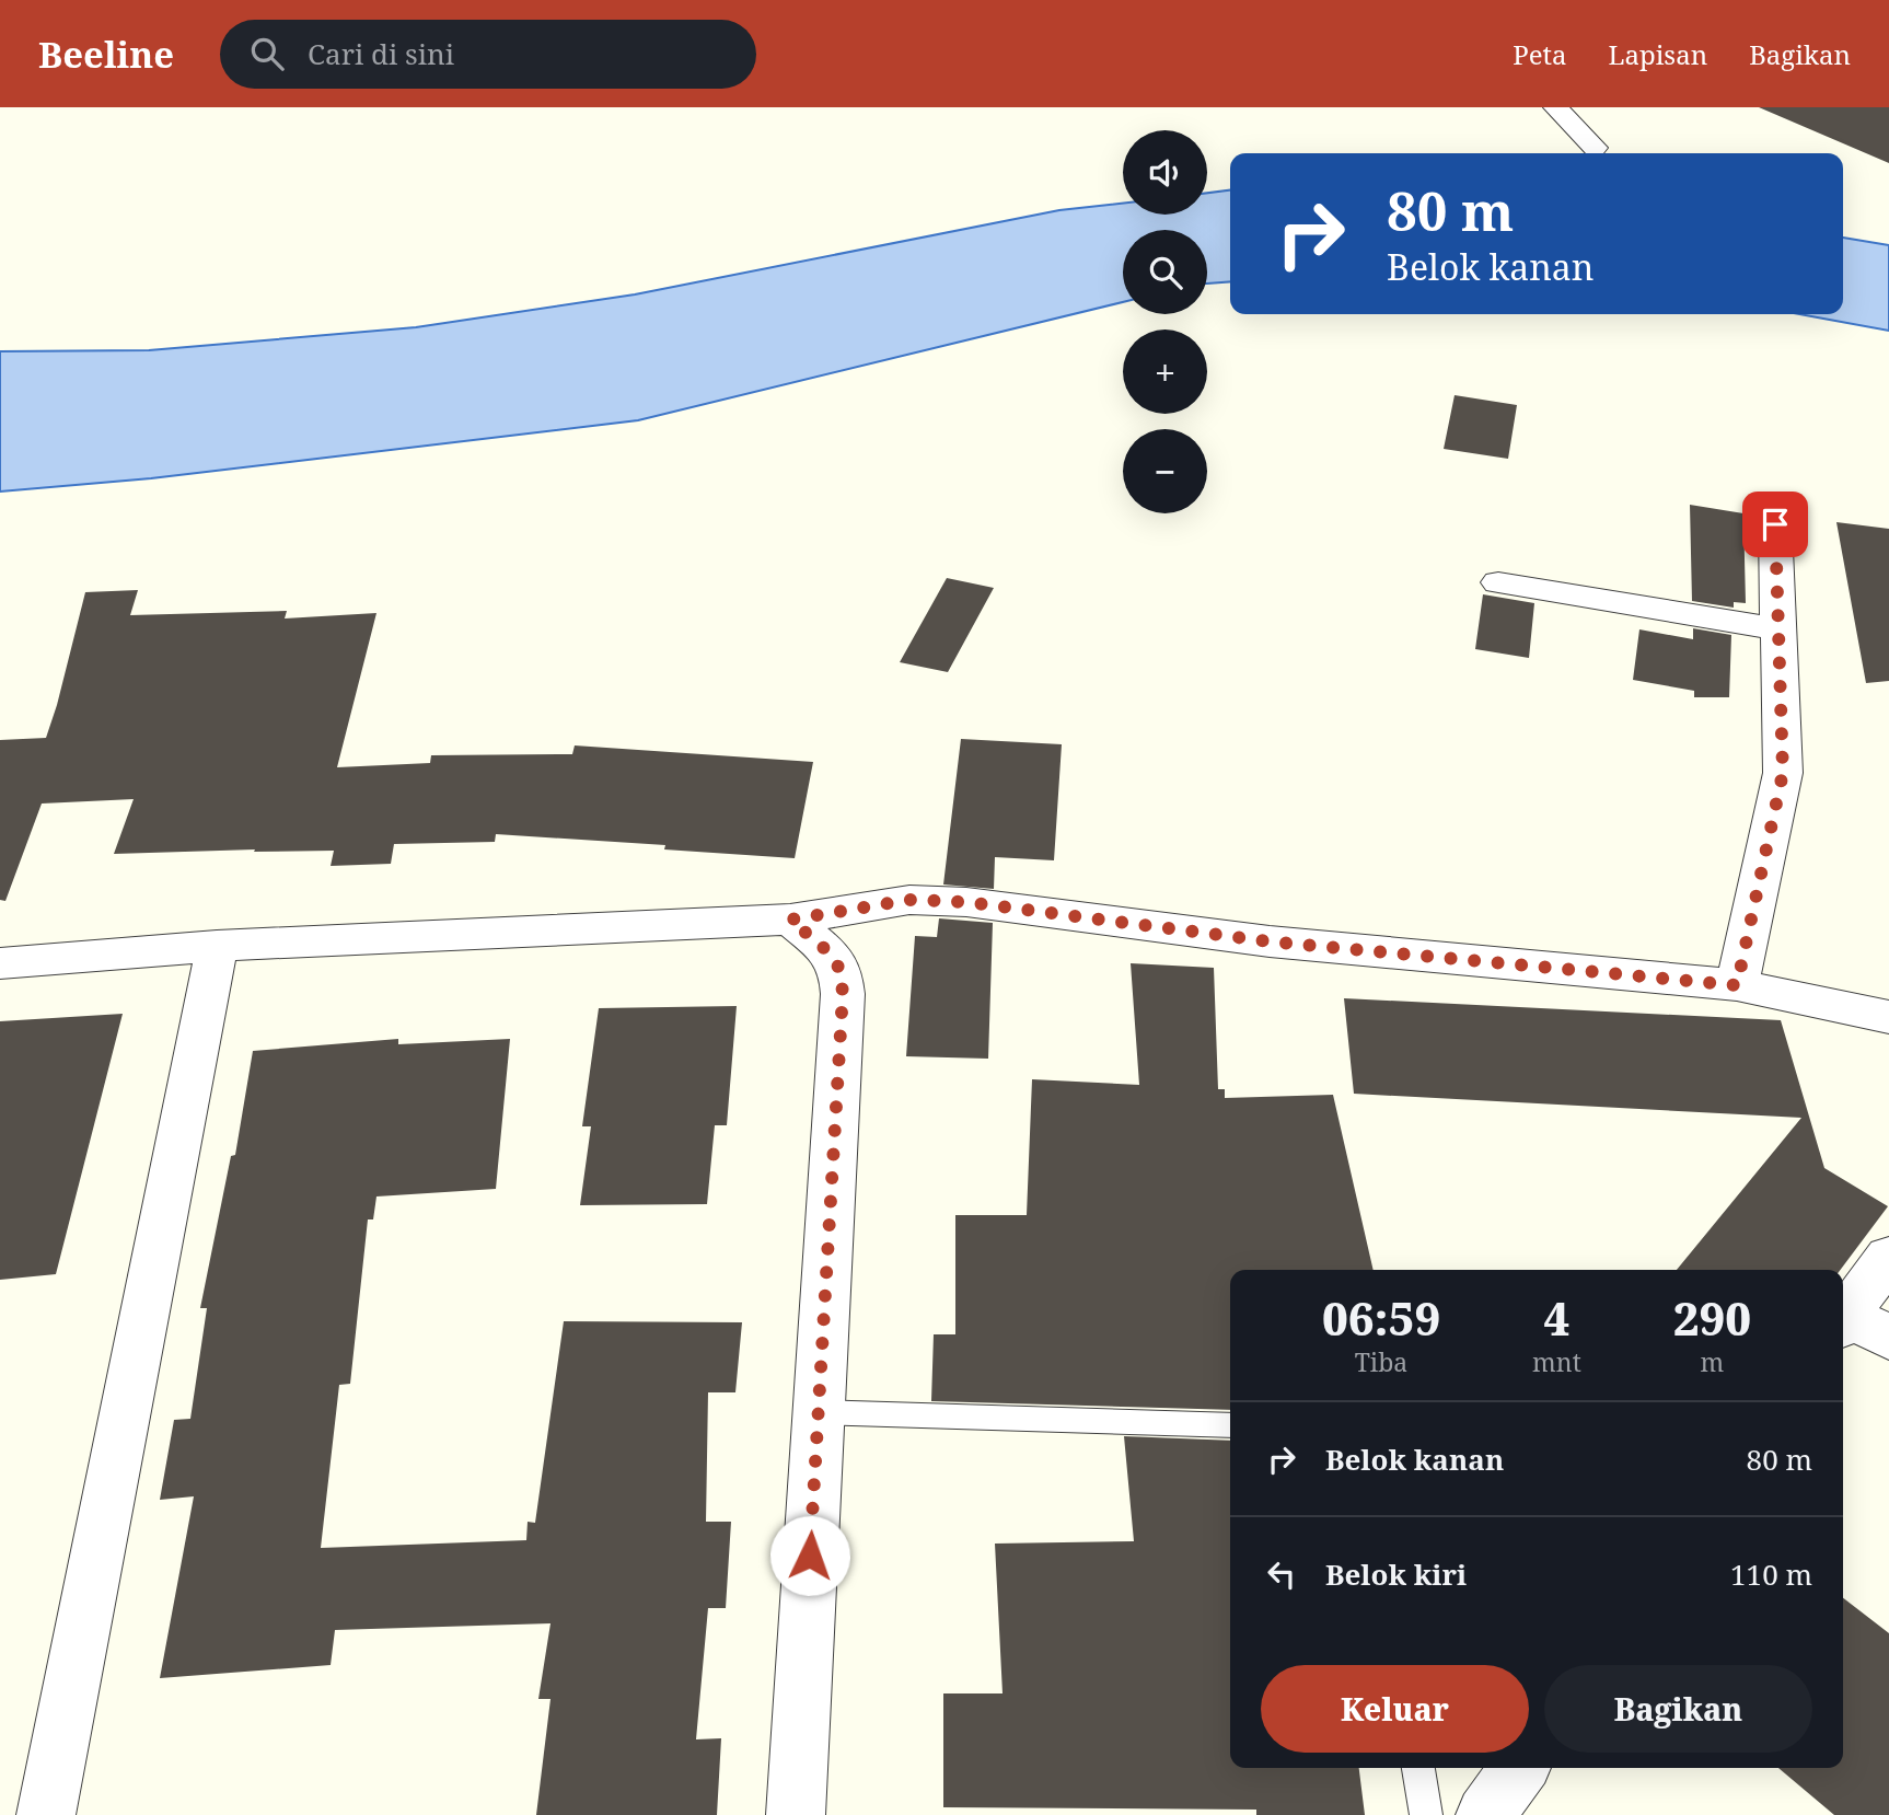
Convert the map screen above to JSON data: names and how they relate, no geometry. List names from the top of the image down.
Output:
{
  "page": {
    "header": "Beeline",
    "search": "Cari di sini",
    "nav": ["Peta", "Lapisan", "Bagikan"],
    "map_buttons": ["+", "−"],
    "turn": ["80 m", "Belok kanan"],
    "eta": [
      "06:59",
      "Tiba",
      "4",
      "mnt",
      "290",
      "m"
    ],
    "list": [
      {
        "name": "Belok kanan",
        "value": "80 m"
      },
      {
        "name": "Belok kiri",
        "value": "110 m"
      }
    ],
    "buttons": ["Keluar", "Bagikan"]
  }
}
